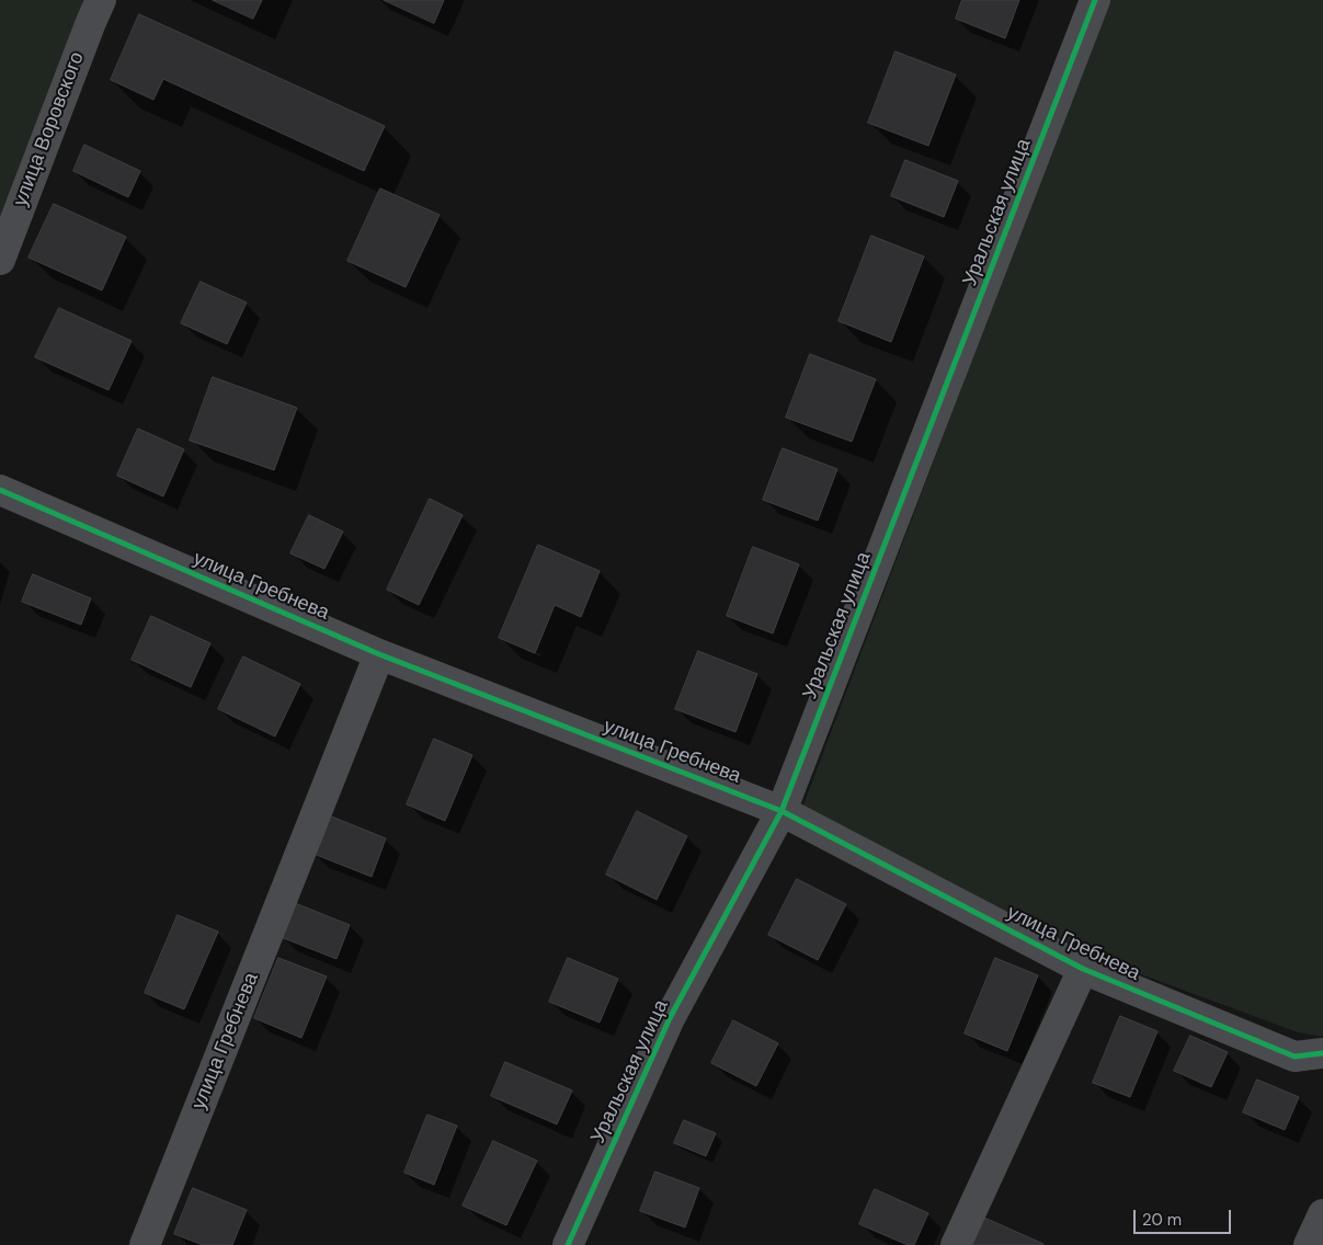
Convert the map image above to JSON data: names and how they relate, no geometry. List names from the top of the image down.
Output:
{
  "streets": {
    "street": ["улица Воровского", "Уральская улица", "улица Гребнева"]
  },
  "crossings": [
    ["Уральская улица", "улица Гребнева"]
  ],
  "scale_bar": "20 m"
}
